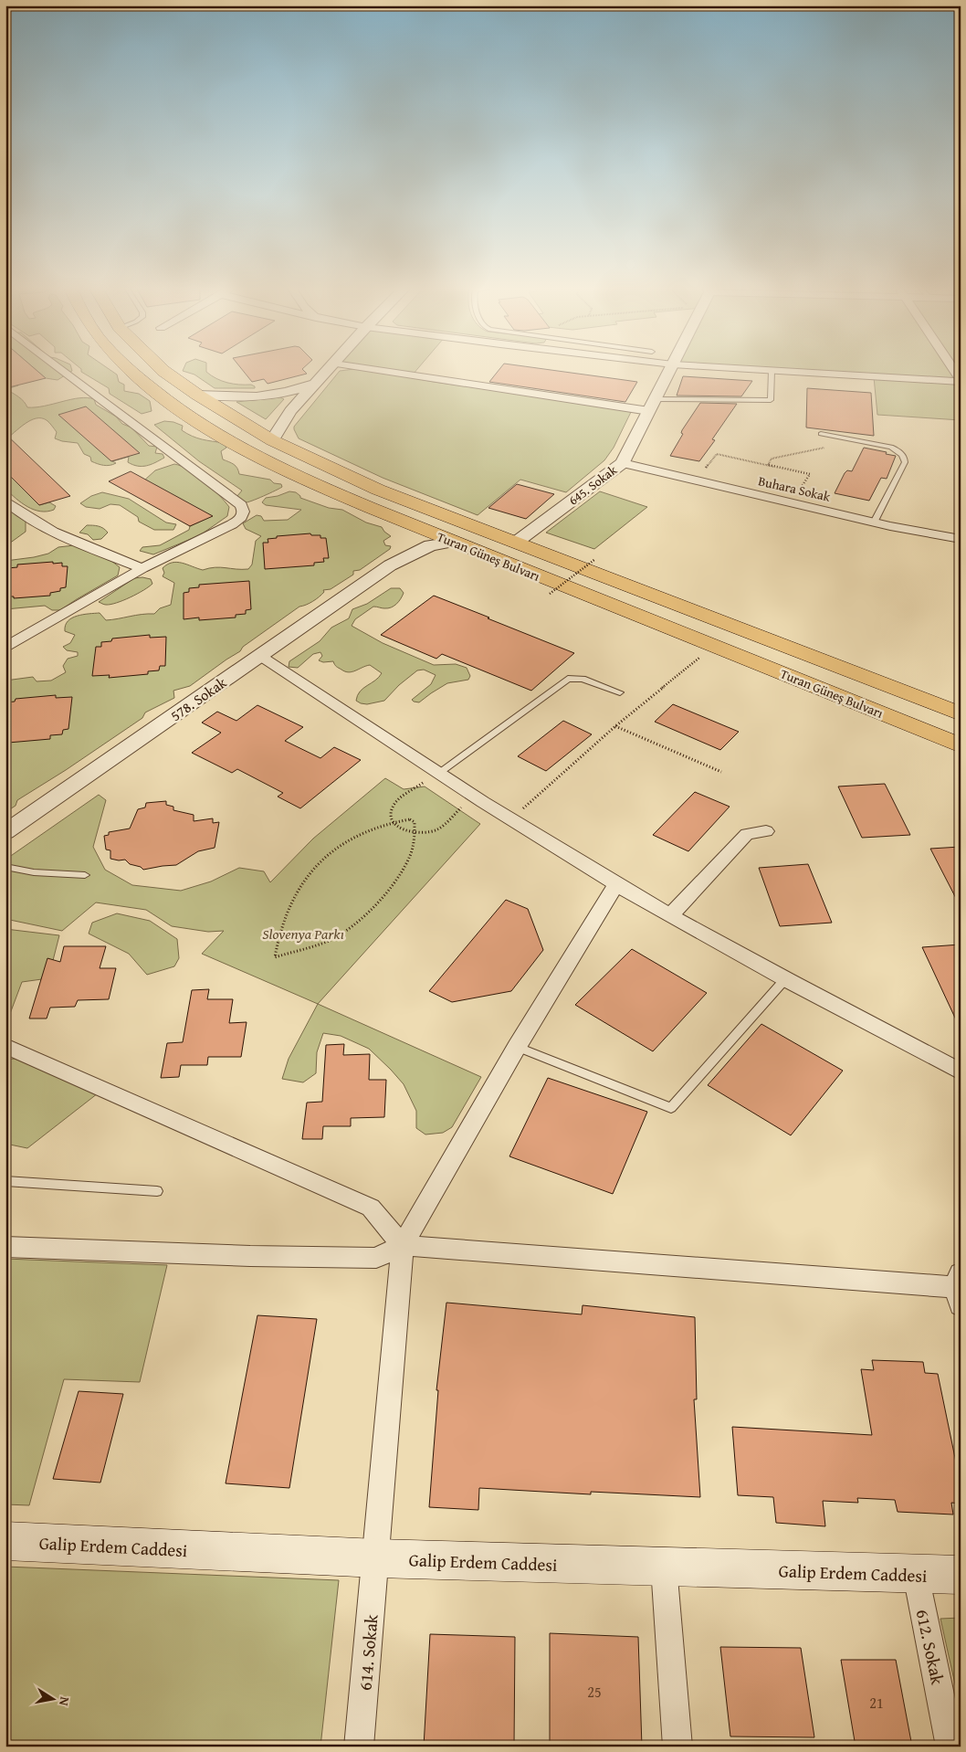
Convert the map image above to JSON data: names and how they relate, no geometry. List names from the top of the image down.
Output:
{
  "streets": {
    "main road": ["Turan Güneş Bulvarı", "Galip Erdem Caddesi"],
    "street": [
      "645. Sokak",
      "Buhara Sokak",
      "578. Sokak",
      "612. Sokak",
      "614. Sokak"
    ]
  },
  "crossings": [
    ["645. Sokak", "Buhara Sokak"],
    ["645. Sokak", "Turan Güneş Bulvarı"],
    ["Galip Erdem Caddesi", "612. Sokak"],
    ["Galip Erdem Caddesi", "614. Sokak"]
  ],
  "parks": ["Slovenya Parkı"],
  "house_numbers": ["25", "21"],
  "north": "right"
}
